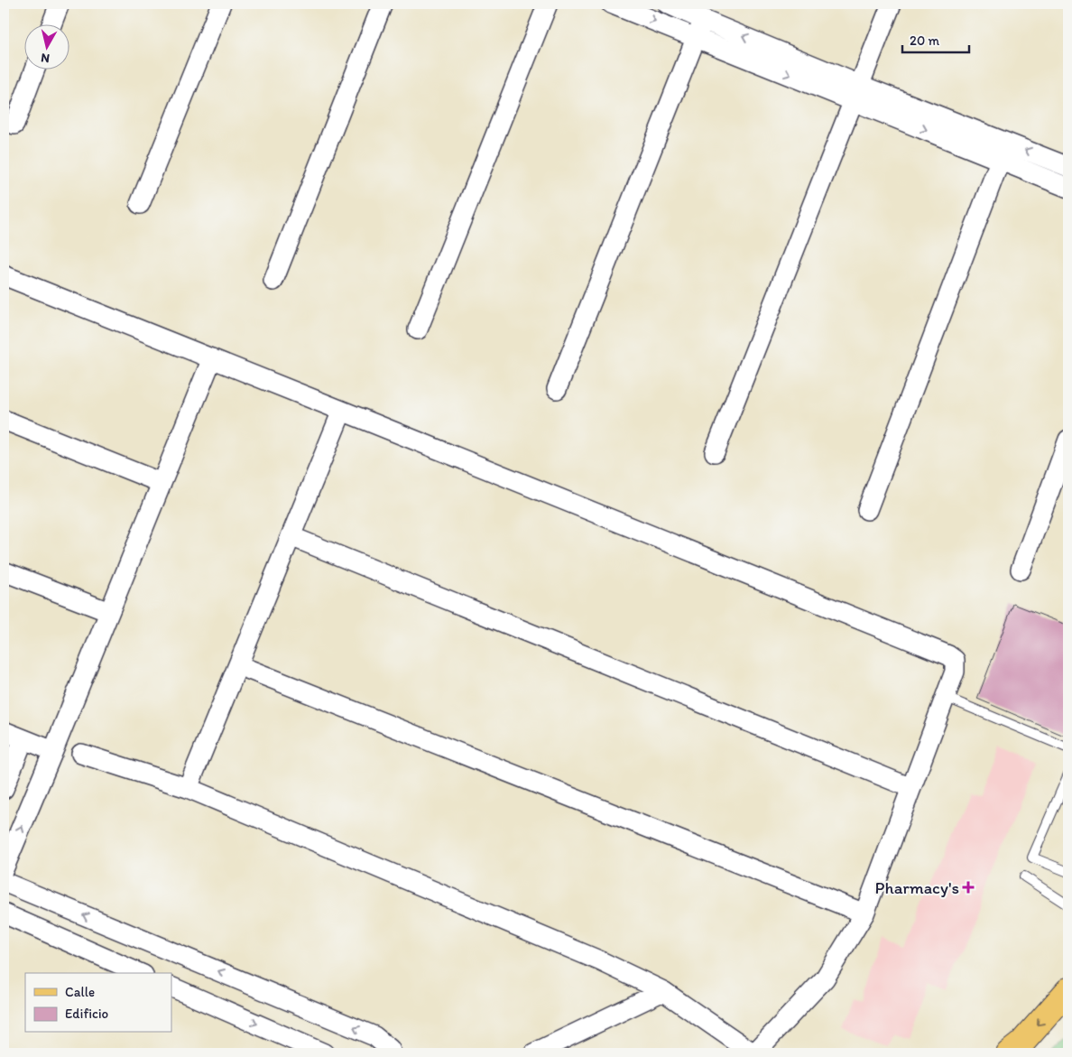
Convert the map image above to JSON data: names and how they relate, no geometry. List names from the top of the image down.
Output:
{
  "places": {
    "health": ["Pharmacy's"]
  },
  "legend": ["Calle", "Edificio"],
  "scale_bar": "20 m",
  "north": "bottom"
}
